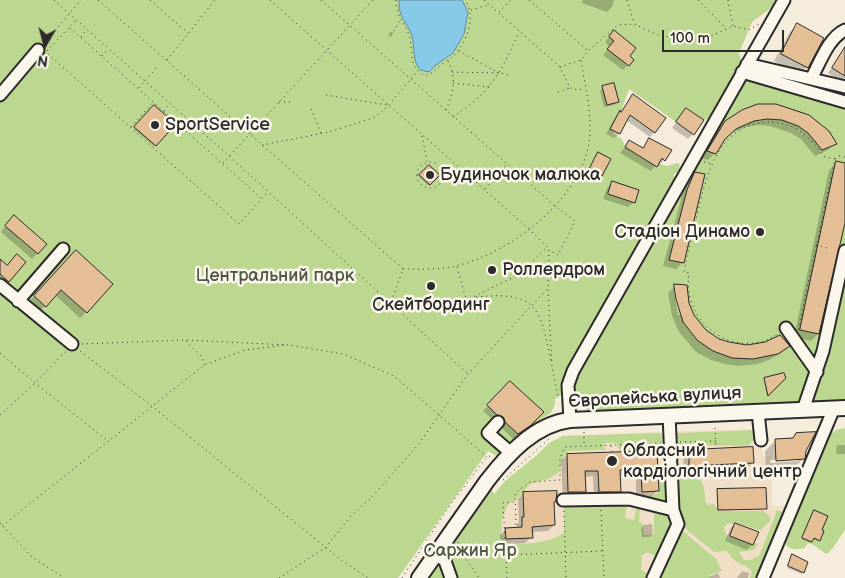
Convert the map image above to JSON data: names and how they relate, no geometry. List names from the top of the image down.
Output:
{
  "streets": {
    "main road": ["Європейська вулиця"]
  },
  "parks": ["Центральний парк", "Саржин Яр"],
  "places": [
    "SportService",
    "Будиночок малюка",
    "Стадіон Динамо",
    "Роллердром",
    "Скейтбординг",
    "Обласний кардiологiчний центр"
  ],
  "scale_bar": "100 m",
  "north": "bottom"
}
